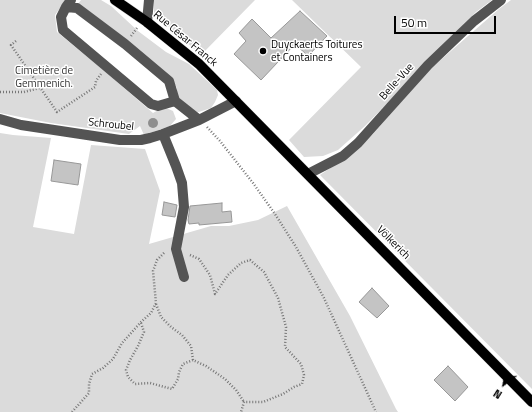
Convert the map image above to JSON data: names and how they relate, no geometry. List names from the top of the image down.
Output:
{
  "streets": {
    "main road": ["Rue César Franck", "Völkerich"],
    "street": ["Belle-Vue", "Schroubel"]
  },
  "crossings": [
    ["Rue César Franck", "Schroubel"],
    ["Rue César Franck", "Völkerich"],
    ["Belle-Vue", "Völkerich"],
    ["Schroubel", "Völkerich"]
  ],
  "parks": ["Cimetière de Gemmenich."],
  "places": ["Duyckaerts Toitures et Containers"],
  "scale_bar": "50 m",
  "north": "bottom left"
}
